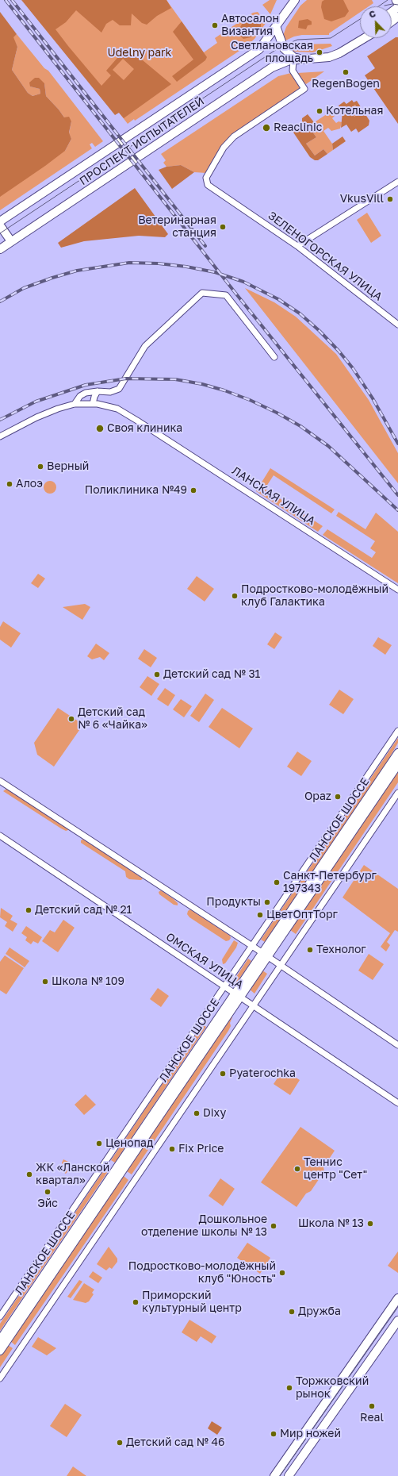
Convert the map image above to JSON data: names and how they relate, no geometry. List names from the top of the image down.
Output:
{
  "streets": {
    "main road": ["ПРОСПЕКТ ИСПЫТАТЕЛЕЙ", "ЛАНСКОЕ ШОССЕ"],
    "street": ["ЗЕЛЕНОГОРСКАЯ УЛИЦА", "ЛАНСКАЯ УЛИЦА", "ОМСКАЯ УЛИЦА"]
  },
  "crossings": [
    ["ПРОСПЕКТ ИСПЫТАТЕЛЕЙ", "ЗЕЛЕНОГОРСКАЯ УЛИЦА"],
    ["ЛАНСКОЕ ШОССЕ", "ОМСКАЯ УЛИЦА"]
  ],
  "parks": ["Udelny park"],
  "places": [
    "Автосалон Византия",
    "Светлановская площадь",
    "RegenBogen",
    "Котельная",
    "Reaclinic",
    "VkusVill",
    "Ветеринарная станция",
    "Своя клиника",
    "Верный",
    "Алоэ",
    "Поликлиника №49",
    "Подростково-молодёжный клуб Галактика",
    "Детский сад № 31",
    "Детский сад № 6 «Чайка»",
    "Opaz",
    "Санкт-Петербург 197343",
    "Продукты",
    "Детский сад № 21",
    "ЦветОптТорг",
    "Технолог",
    "Школа № 109",
    "Pyaterochka",
    "Dixy",
    "Ценопад",
    "Fix Price",
    "Теннис центр \"Сет\"",
    "ЖК «Ланской квартал»",
    "Эйс",
    "Школа № 13",
    "Дошкольное отделение школы № 13",
    "Подростково-молодёжный клуб \"Юность\"",
    "Приморский культурный центр",
    "Дружба",
    "Торжковский рынок",
    "Real",
    "Мир ножей",
    "Детский сад № 46"
  ],
  "north": "top left"
}
